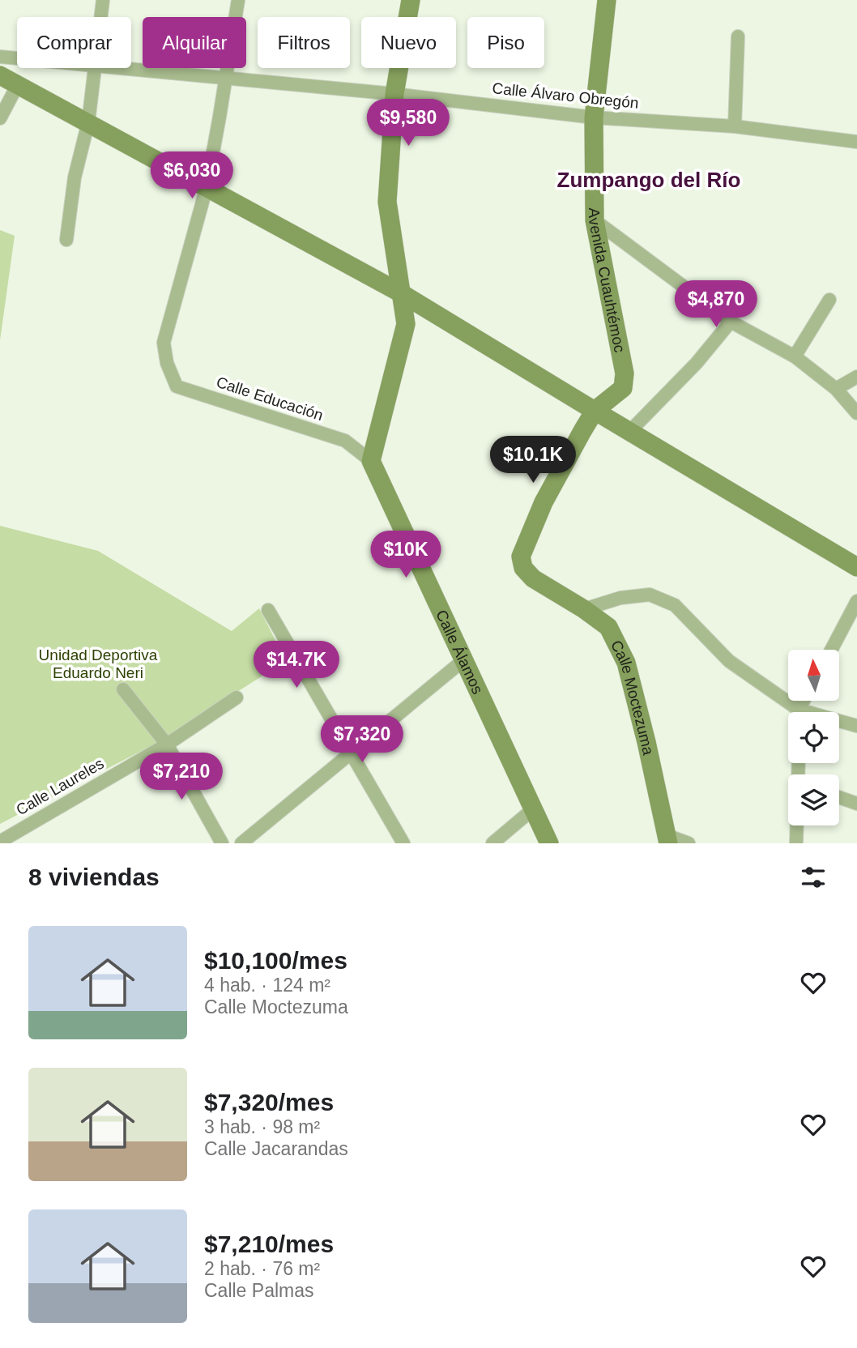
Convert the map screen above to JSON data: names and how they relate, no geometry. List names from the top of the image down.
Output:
{
  "streets": {
    "street": [
      "Calle Álvaro Obregón",
      "Avenida Cuauhtémoc",
      "Calle Educación",
      "Calle Álamos",
      "Calle Moctezuma",
      "Calle Laureles"
    ]
  },
  "crossings": [
    ["Calle Álvaro Obregón", "Avenida Cuauhtémoc"],
    ["Avenida Cuauhtémoc", "Calle Moctezuma"],
    ["Calle Educación", "Calle Álamos"]
  ],
  "districts": ["Zumpango del Río"],
  "parks": ["Unidad Deportiva Eduardo Neri"],
  "north": "top",
  "page": {
    "chip": [
      "Comprar",
      "Alquilar",
      "Filtros",
      "Nuevo",
      "Piso"
    ],
    "price": [
      "$9,580",
      "$6,030",
      "$4,870",
      "$10.1K",
      "$10K",
      "$14.7K",
      "$7,320",
      "$7,210"
    ],
    "heading": "8 viviendas",
    "list": [
      {
        "name": "$10,100/mes",
        "note": "4 hab. · 124 m² · Calle Moctezuma"
      },
      {
        "name": "$7,320/mes",
        "note": "3 hab. · 98 m² · Calle Jacarandas"
      },
      {
        "name": "$7,210/mes",
        "note": "2 hab. · 76 m² · Calle Palmas"
      }
    ]
  }
}
